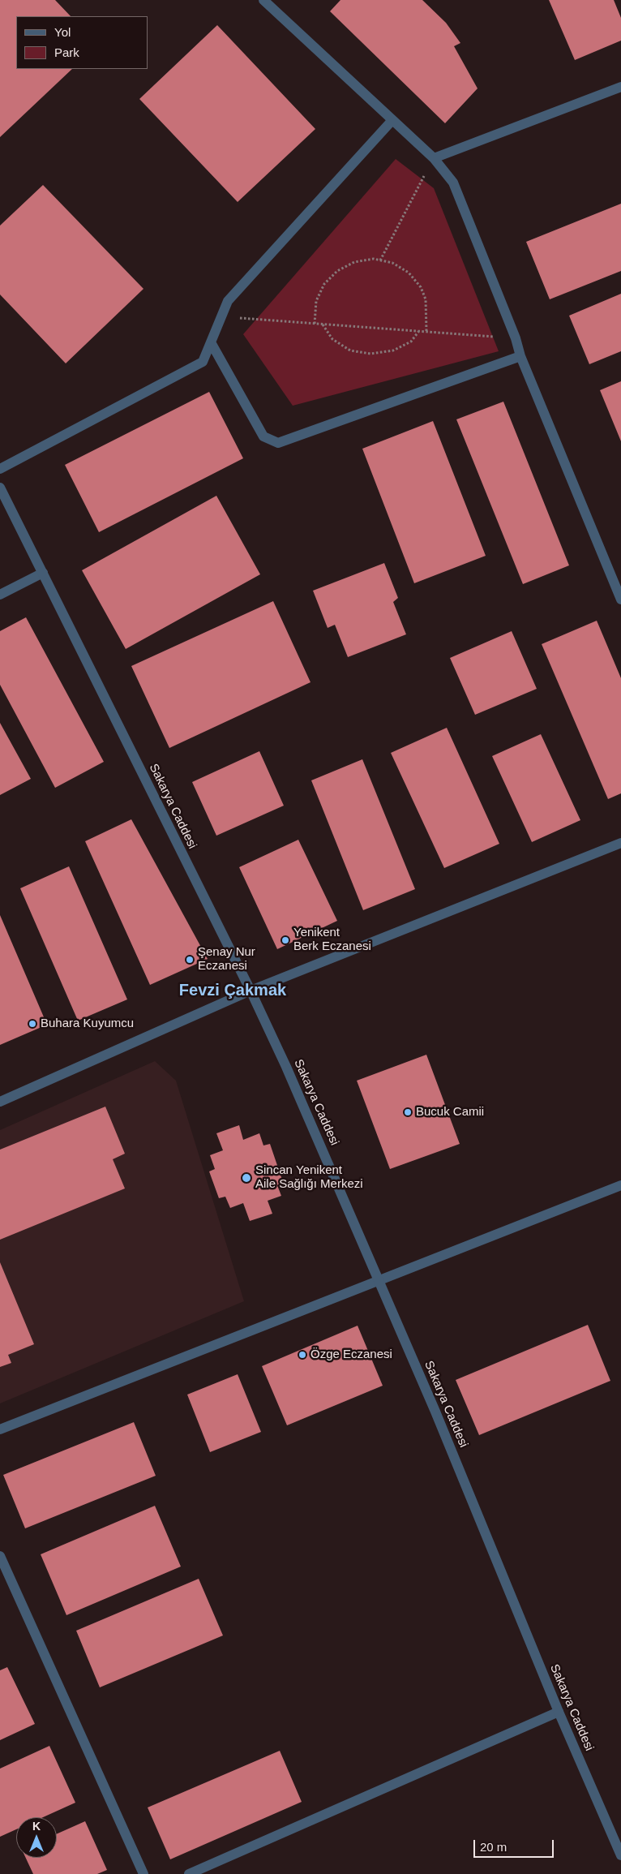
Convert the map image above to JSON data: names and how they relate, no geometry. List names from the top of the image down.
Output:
{
  "streets": {
    "street": ["Sakarya Caddesi"]
  },
  "districts": ["Fevzi Çakmak"],
  "places": [
    "Yenikent Berk Eczanesi",
    "Şenay Nur Eczanesi",
    "Buhara Kuyumcu",
    "Bucuk Camii",
    "Sincan Yenikent Aile Sağlığı Merkezi",
    "Özge Eczanesi"
  ],
  "legend": ["Yol", "Park"],
  "scale_bar": "20 m",
  "north": "top"
}
